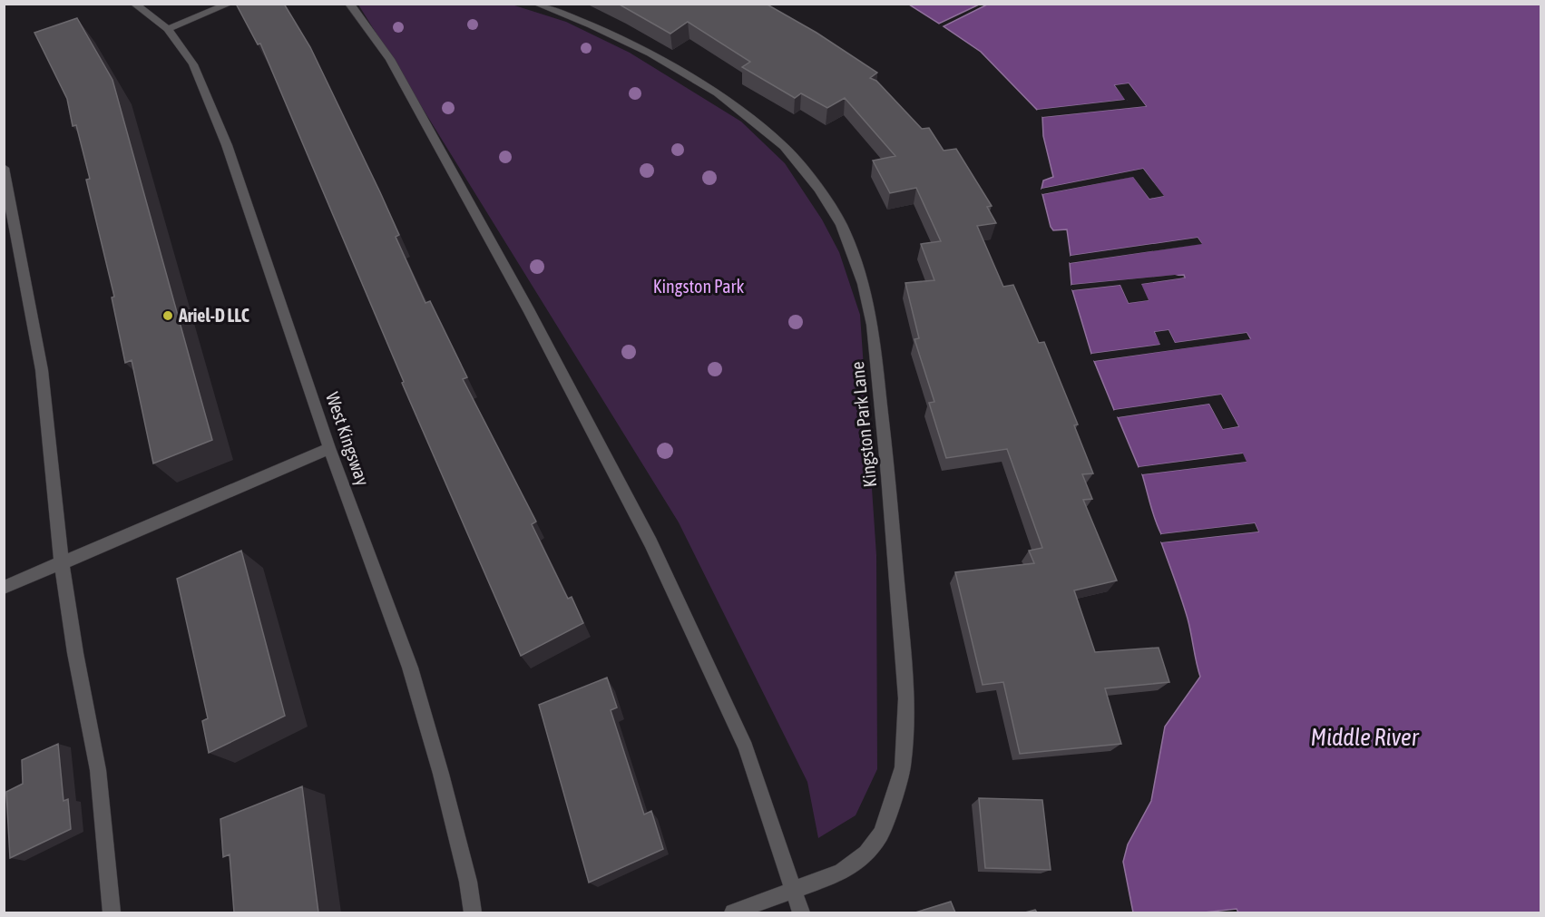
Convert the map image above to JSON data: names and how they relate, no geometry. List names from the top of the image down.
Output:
{
  "streets": {
    "street": ["Kingston Park Lane", "West Kingsway"]
  },
  "water": ["Middle River"],
  "parks": ["Kingston Park"],
  "places": ["Ariel-D LLC"]
}
